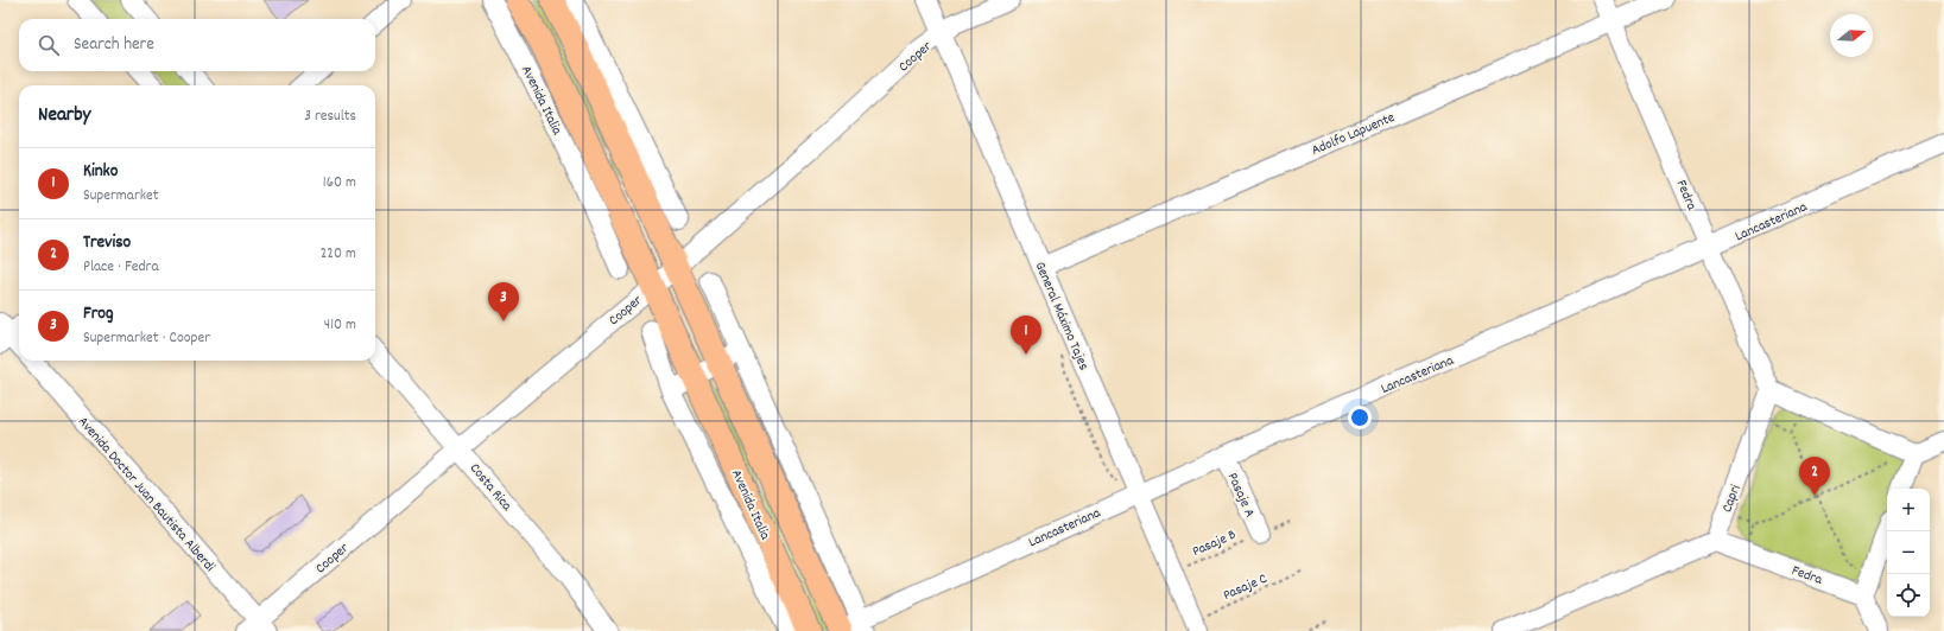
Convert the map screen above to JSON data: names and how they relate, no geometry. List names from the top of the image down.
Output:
{
  "streets": {
    "main road": ["Avenida Italia"],
    "street": [
      "Cooper",
      "Adolfo Lapuente",
      "Fedra",
      "Lancasteriana",
      "General Máximo Tajes",
      "Costa Rica",
      "Avenida Doctor Juan Bautista Alberdi",
      "Pasaje A",
      "Capri"
    ],
    "path": ["Pasaje B", "Pasaje C"]
  },
  "crossings": [
    ["Cooper", "Avenida Italia"],
    ["Cooper", "General Máximo Tajes"],
    ["Cooper", "Costa Rica"],
    ["Cooper", "Avenida Doctor Juan Bautista Alberdi"],
    ["Avenida Italia", "Lancasteriana"],
    ["Adolfo Lapuente", "Fedra"],
    ["Adolfo Lapuente", "General Máximo Tajes"],
    ["Fedra", "Lancasteriana"],
    ["Fedra", "Capri"],
    ["Lancasteriana", "General Máximo Tajes"],
    ["Lancasteriana", "Pasaje A"],
    ["General Máximo Tajes", "Pasaje B"],
    ["General Máximo Tajes", "Pasaje C"],
    ["Pasaje A", "Pasaje B"]
  ],
  "north": "right",
  "page": {
    "search": "Search here",
    "heading": ["Nearby", "3 results"],
    "list": [
      {
        "mark": "1",
        "name": "Kinko",
        "note": "Supermarket",
        "value": "160 m"
      },
      {
        "mark": "2",
        "name": "Treviso",
        "note": "Place · Fedra",
        "value": "220 m"
      },
      {
        "mark": "3",
        "name": "Frog",
        "note": "Supermarket · Cooper",
        "value": "410 m"
      }
    ],
    "pins": ["3", "1", "2"],
    "map_buttons": ["+", "−"]
  }
}
